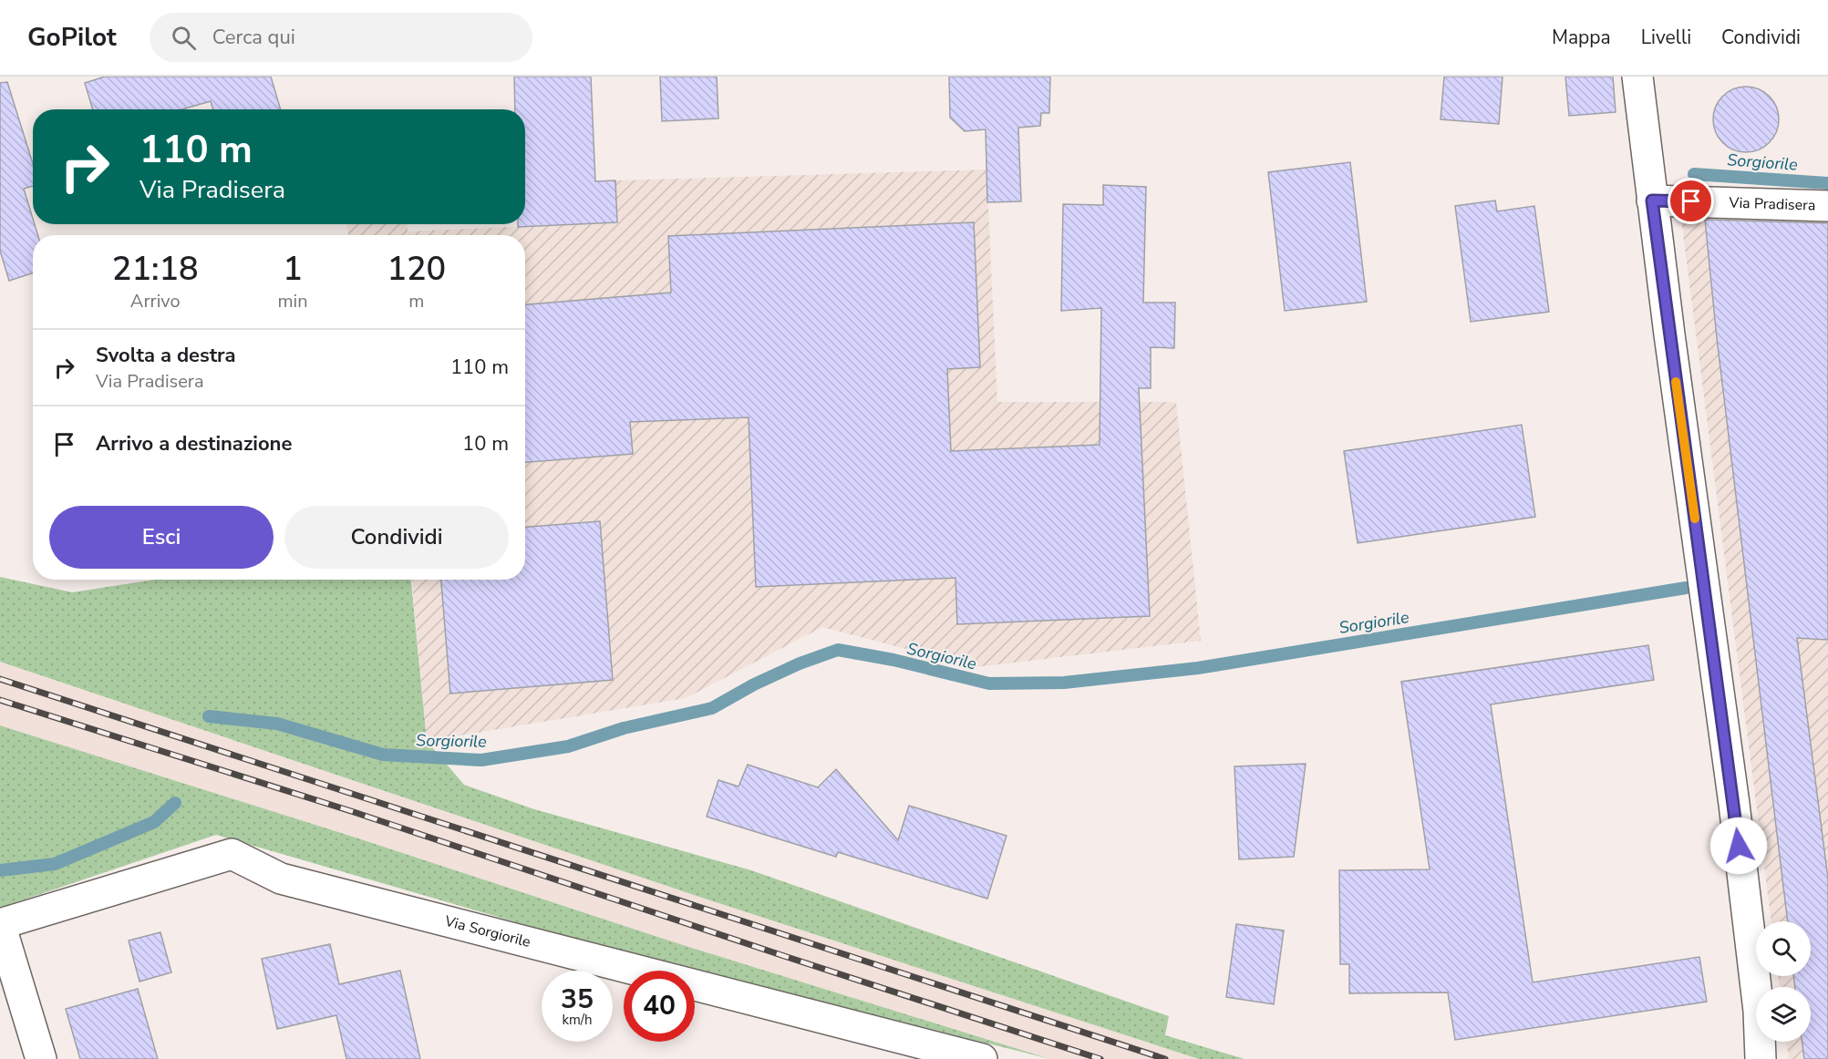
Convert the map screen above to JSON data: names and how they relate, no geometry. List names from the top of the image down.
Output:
{
  "streets": {
    "street": ["Via Pradisera", "Via Sorgiorile"]
  },
  "water": ["Sorgiorile"],
  "page": {
    "header": "GoPilot",
    "search": "Cerca qui",
    "nav": ["Mappa", "Livelli", "Condividi"],
    "turn": ["110 m", "Via Pradisera"],
    "eta": [
      "21:18",
      "Arrivo",
      "1",
      "min",
      "120",
      "m"
    ],
    "list": [
      {
        "name": "Svolta a destra",
        "note": "Via Pradisera",
        "value": "110 m"
      },
      {
        "name": "Arrivo a destinazione",
        "value": "10 m"
      }
    ],
    "buttons": ["Esci", "Condividi"],
    "speed": "35 km/h",
    "limit": "40"
  }
}
